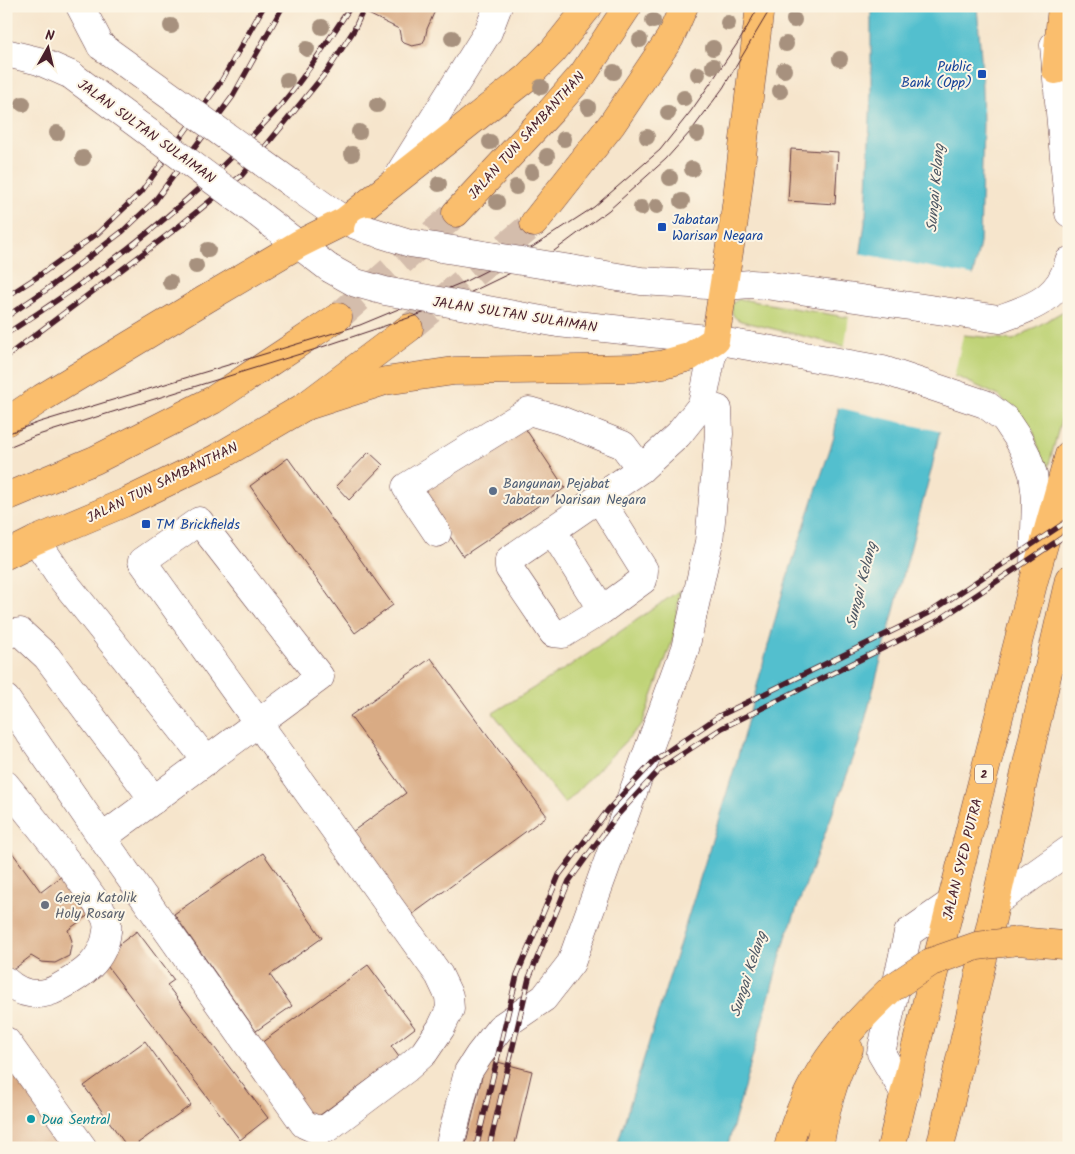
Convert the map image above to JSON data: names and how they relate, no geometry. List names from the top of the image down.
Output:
{
  "streets": {
    "main road": ["JALAN TUN SAMBANTHAN", "2", "JALAN SYED PUTRA"],
    "street": ["JALAN SULTAN SULAIMAN"]
  },
  "crossings": [
    ["JALAN SULTAN SULAIMAN", "JALAN SYED PUTRA"]
  ],
  "water": ["Sungai Kelang"],
  "places": {
    "transit": ["Public Bank (Opp)", "Jabatan Warisan Negara", "TM Brickfields"],
    "other": ["Bangunan Pejabat Jabatan Warisan Negara", "Gereja Katolik Holy Rosary", "Dua Sentral"]
  },
  "north": "top"
}
